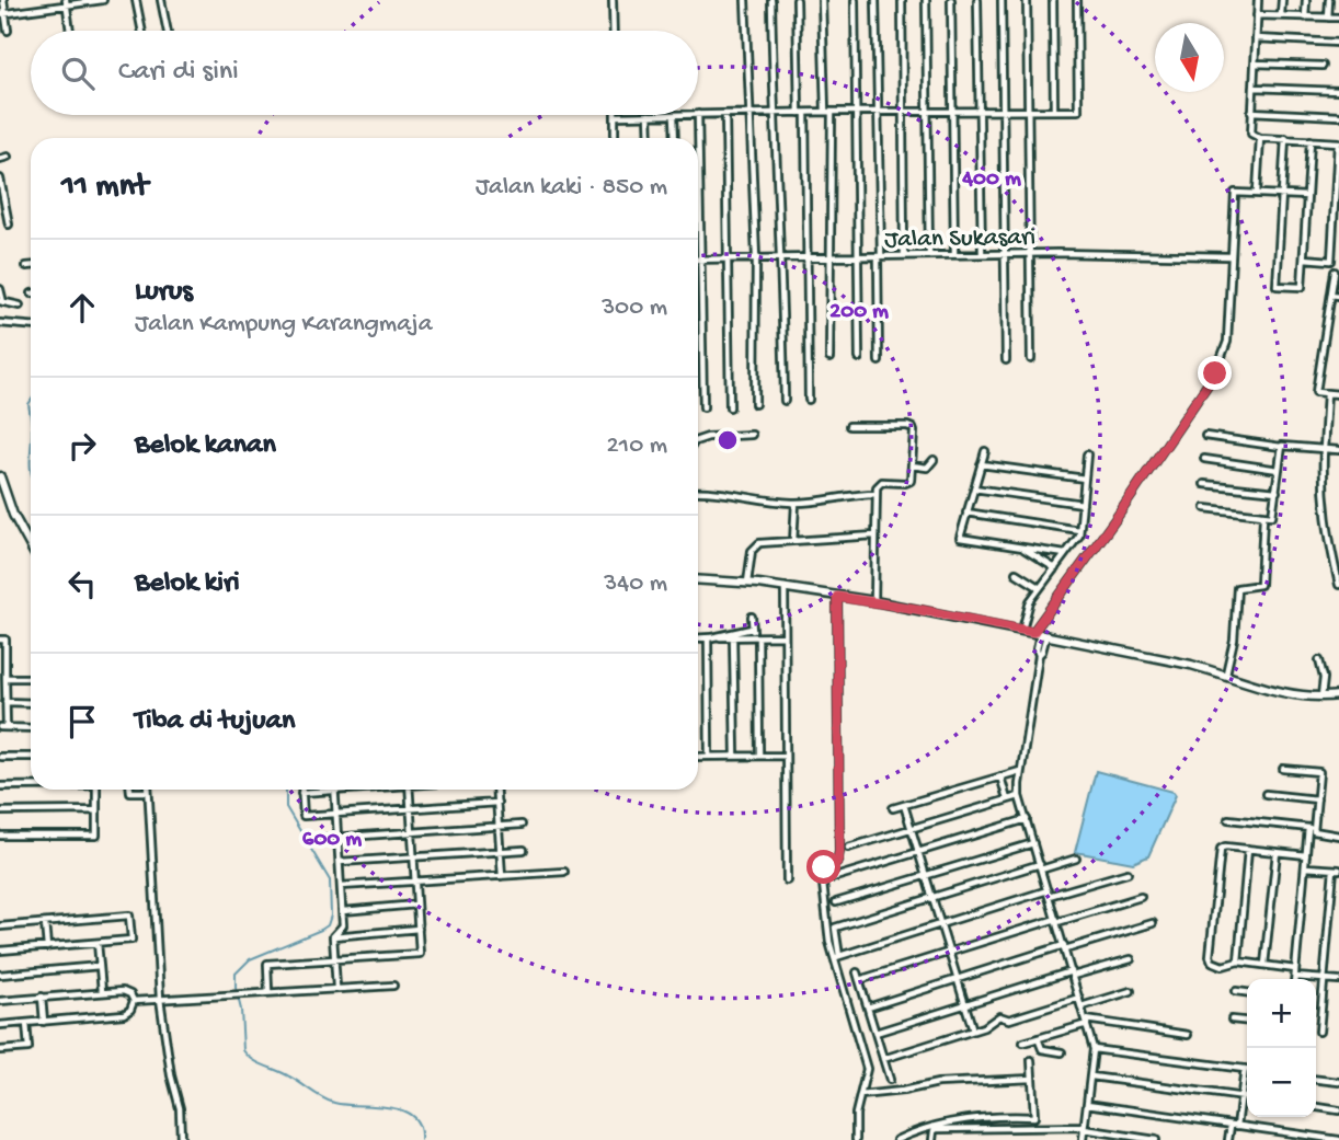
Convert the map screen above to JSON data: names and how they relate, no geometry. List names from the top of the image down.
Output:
{
  "streets": {
    "street": ["Jalan Sukasari"]
  },
  "north": "bottom",
  "page": {
    "search": "Cari di sini",
    "heading": ["11 mnt", "Jalan kaki · 850 m"],
    "list": [
      ["Lurus", "Jalan Kampung Karangmaja", "300 m"],
      ["Belok kanan", "210 m"],
      ["Belok kiri", "340 m"],
      "Tiba di tujuan"
    ],
    "map_buttons": ["+", "−"]
  },
  "rings": ["400 m", "200 m", "600 m"]
}
